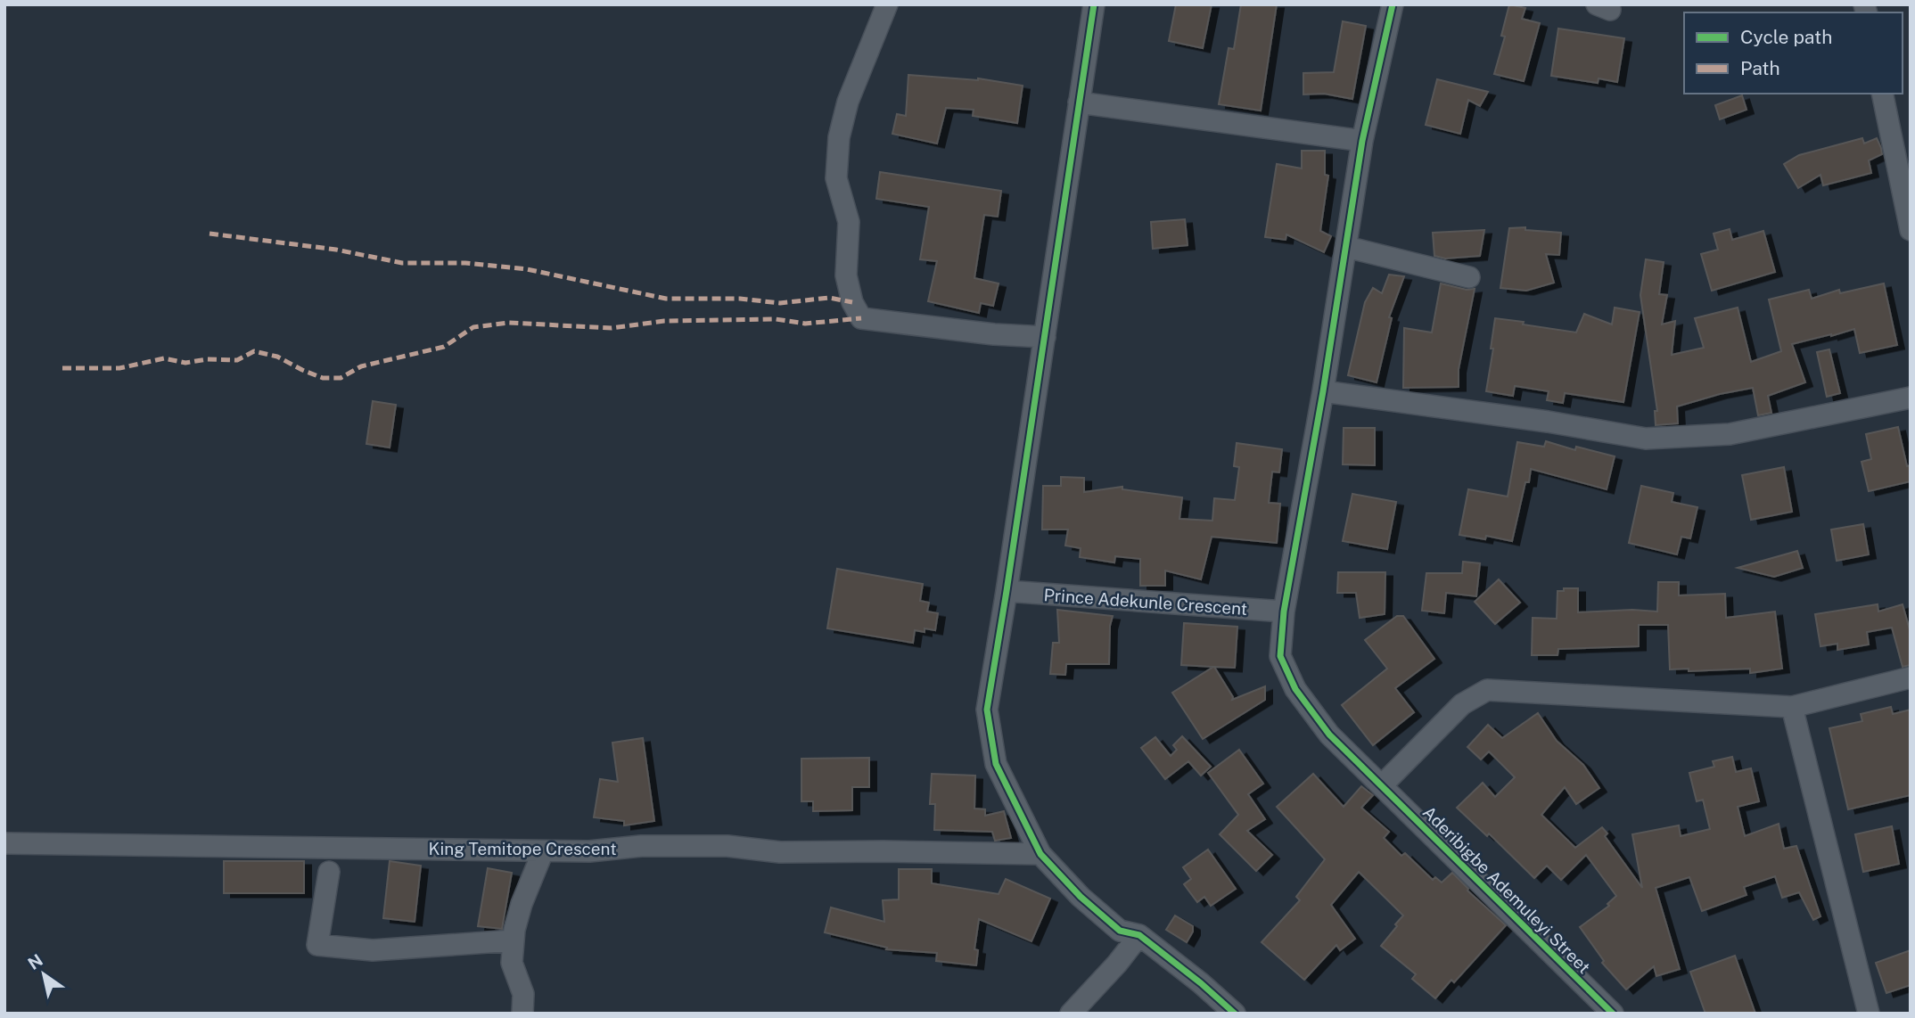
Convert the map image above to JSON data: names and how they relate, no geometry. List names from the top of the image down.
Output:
{
  "streets": {
    "street": ["Prince Adekunle Crescent", "King Temitope Crescent", "Aderibigbe Ademuleyi Street"]
  },
  "crossings": [
    ["Prince Adekunle Crescent", "Aderibigbe Ademuleyi Street"]
  ],
  "legend": ["Cycle path", "Path"],
  "north": "top left"
}
